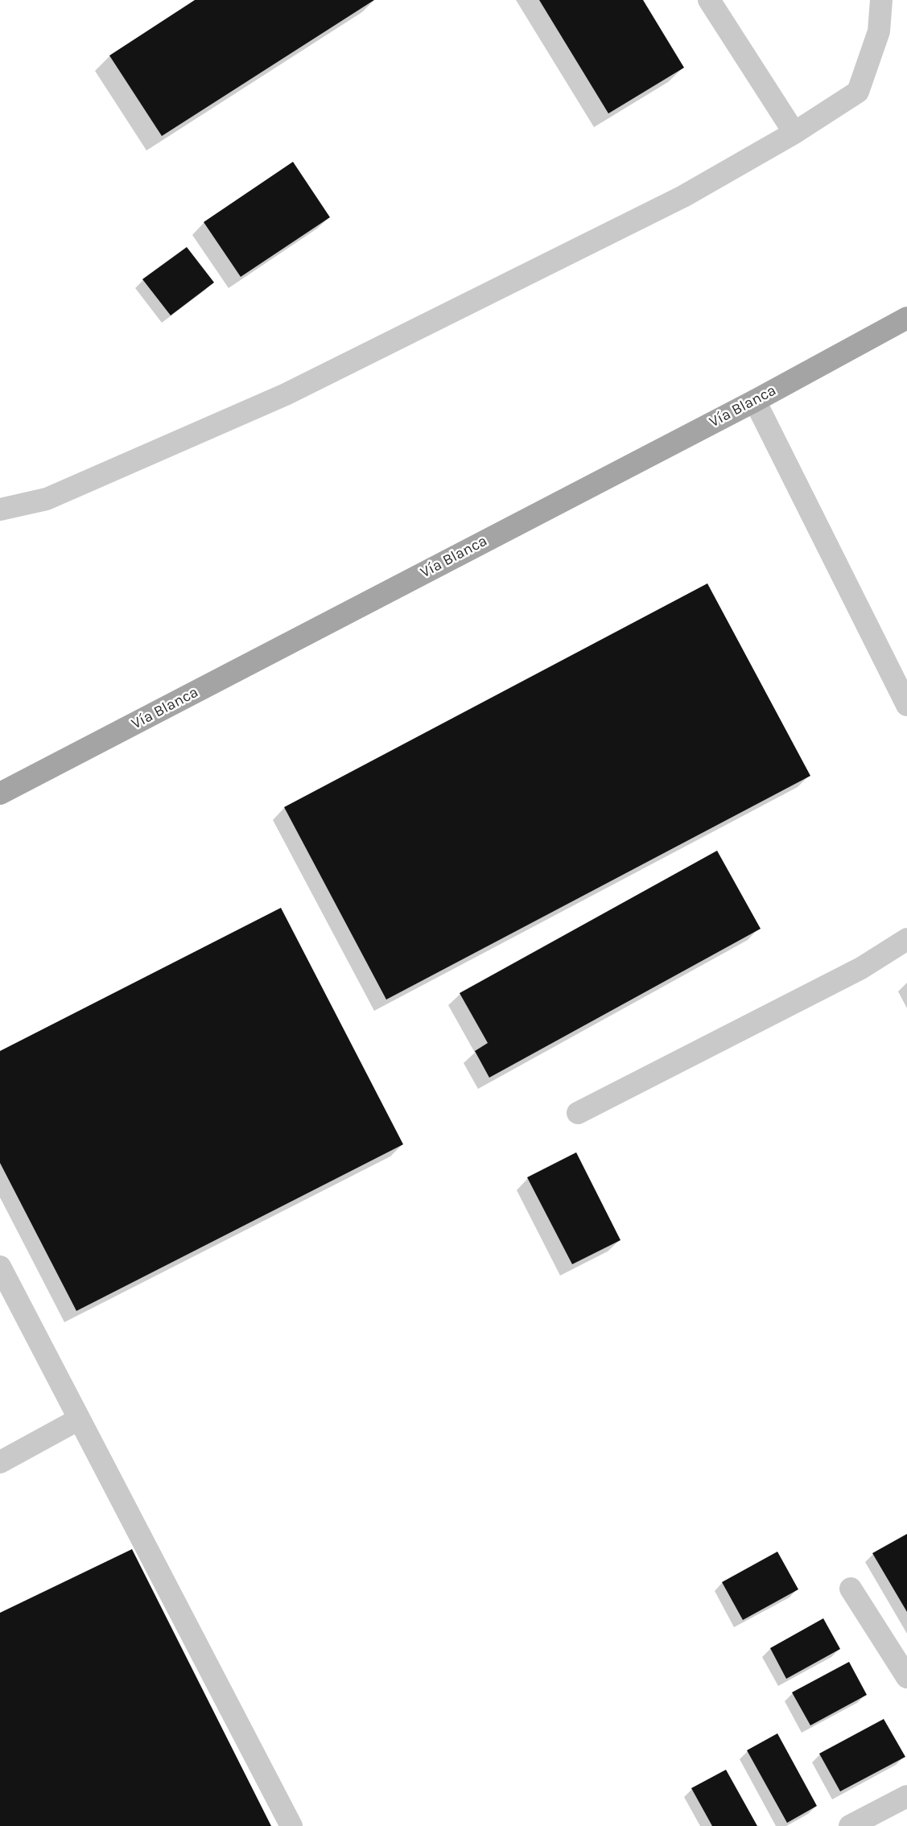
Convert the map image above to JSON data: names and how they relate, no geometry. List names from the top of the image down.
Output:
{
  "streets": {
    "main road": ["Vía Blanca"]
  }
}
